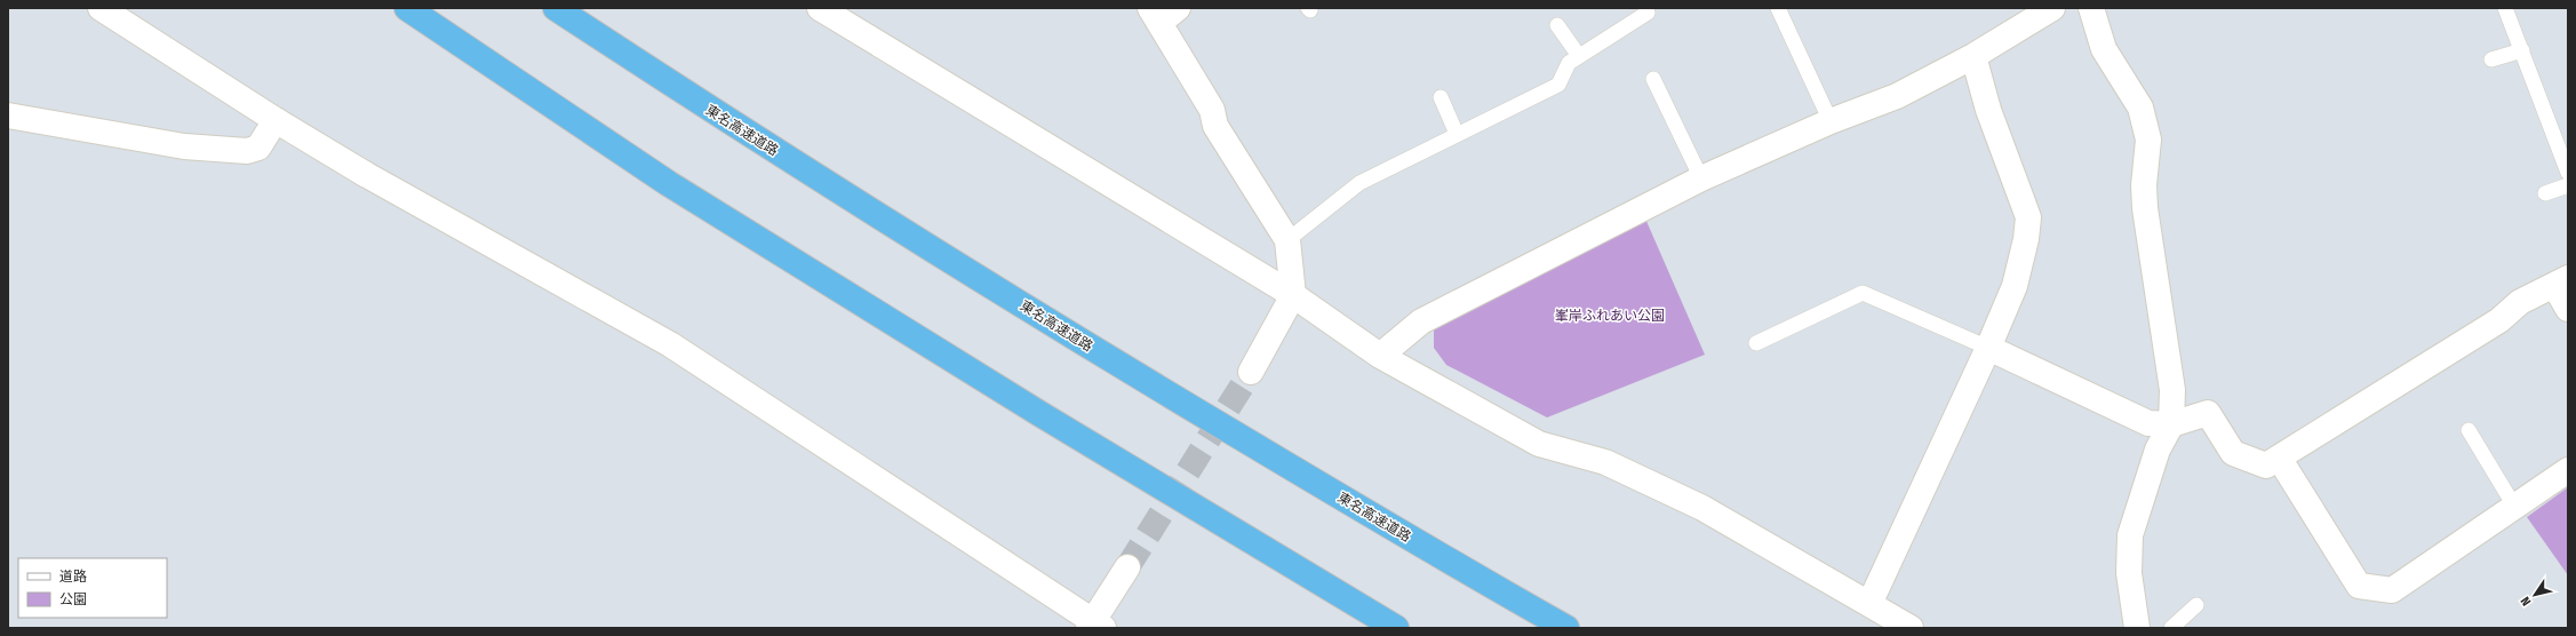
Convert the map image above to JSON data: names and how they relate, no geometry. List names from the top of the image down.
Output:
{
  "streets": {
    "highway": ["東名高速道路"]
  },
  "parks": ["峯岸ふれあい公園"],
  "legend": ["道路", "公園"],
  "north": "bottom left"
}
